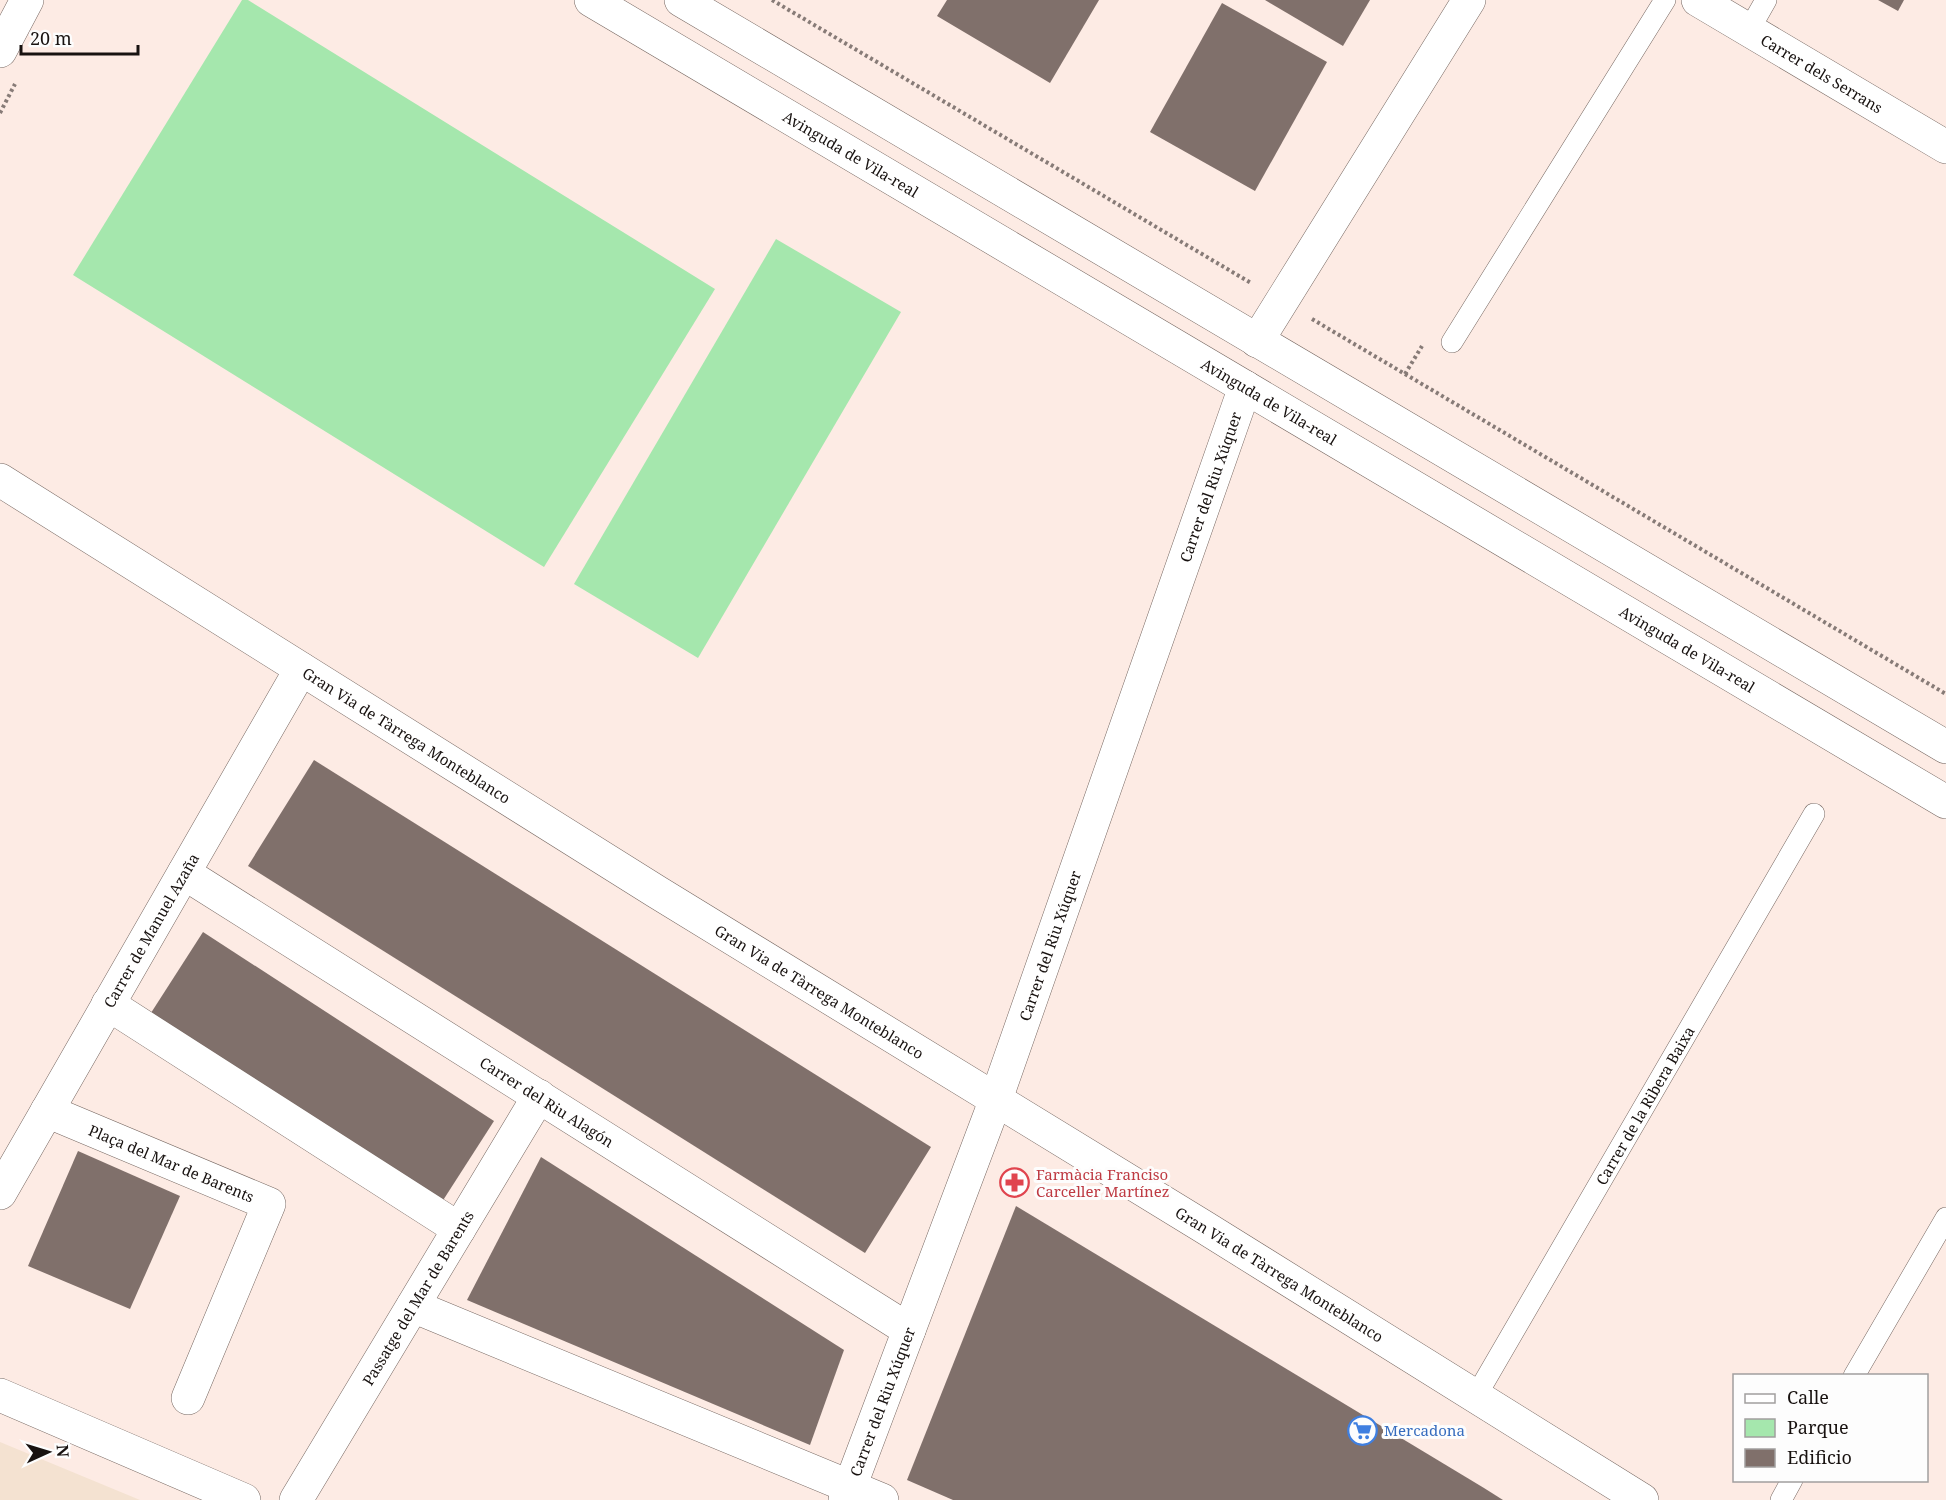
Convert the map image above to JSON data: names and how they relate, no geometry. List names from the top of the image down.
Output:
{
  "streets": {
    "street": [
      "Carrer dels Serrans",
      "Avinguda de Vila-real",
      "Carrer del Riu Xúquer",
      "Gran Via de Tàrrega Monteblanco",
      "Carrer de Manuel Azaña",
      "Carrer del Riu Alagón",
      "Plaça del Mar de Barents",
      "Passatge del Mar de Barents"
    ],
    "lane": ["Carrer de la Ribera Baixa"]
  },
  "crossings": [
    ["Avinguda de Vila-real", "Carrer del Riu Xúquer"],
    ["Carrer del Riu Xúquer", "Gran Via de Tàrrega Monteblanco"],
    ["Carrer del Riu Xúquer", "Carrer del Riu Alagón"],
    ["Gran Via de Tàrrega Monteblanco", "Carrer de Manuel Azaña"],
    ["Gran Via de Tàrrega Monteblanco", "Carrer de la Ribera Baixa"],
    ["Carrer de Manuel Azaña", "Carrer del Riu Alagón"],
    ["Carrer de Manuel Azaña", "Plaça del Mar de Barents"],
    ["Carrer del Riu Alagón", "Passatge del Mar de Barents"]
  ],
  "places": {
    "pharmacy": ["Farmàcia Franciso Carceller Martínez"],
    "supermarket": ["Mercadona"]
  },
  "legend": ["Calle", "Parque", "Edificio"],
  "scale_bar": "20 m",
  "north": "right"
}
